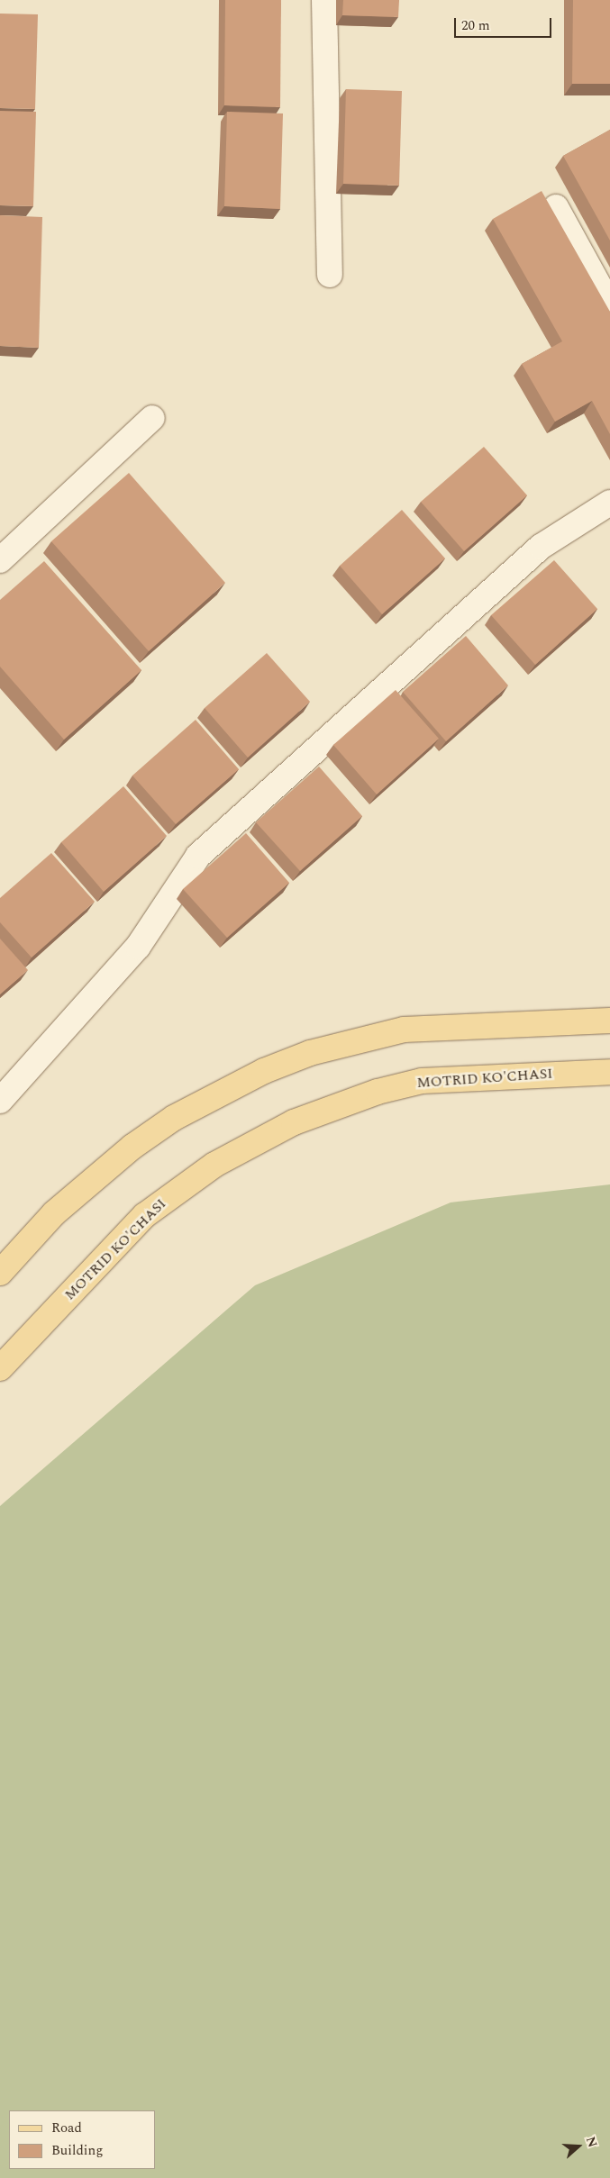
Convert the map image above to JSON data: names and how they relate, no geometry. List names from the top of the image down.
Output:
{
  "streets": {
    "main road": ["MOTRID KO'CHASI"]
  },
  "legend": ["Road", "Building"],
  "scale_bar": "20 m",
  "north": "right"
}
